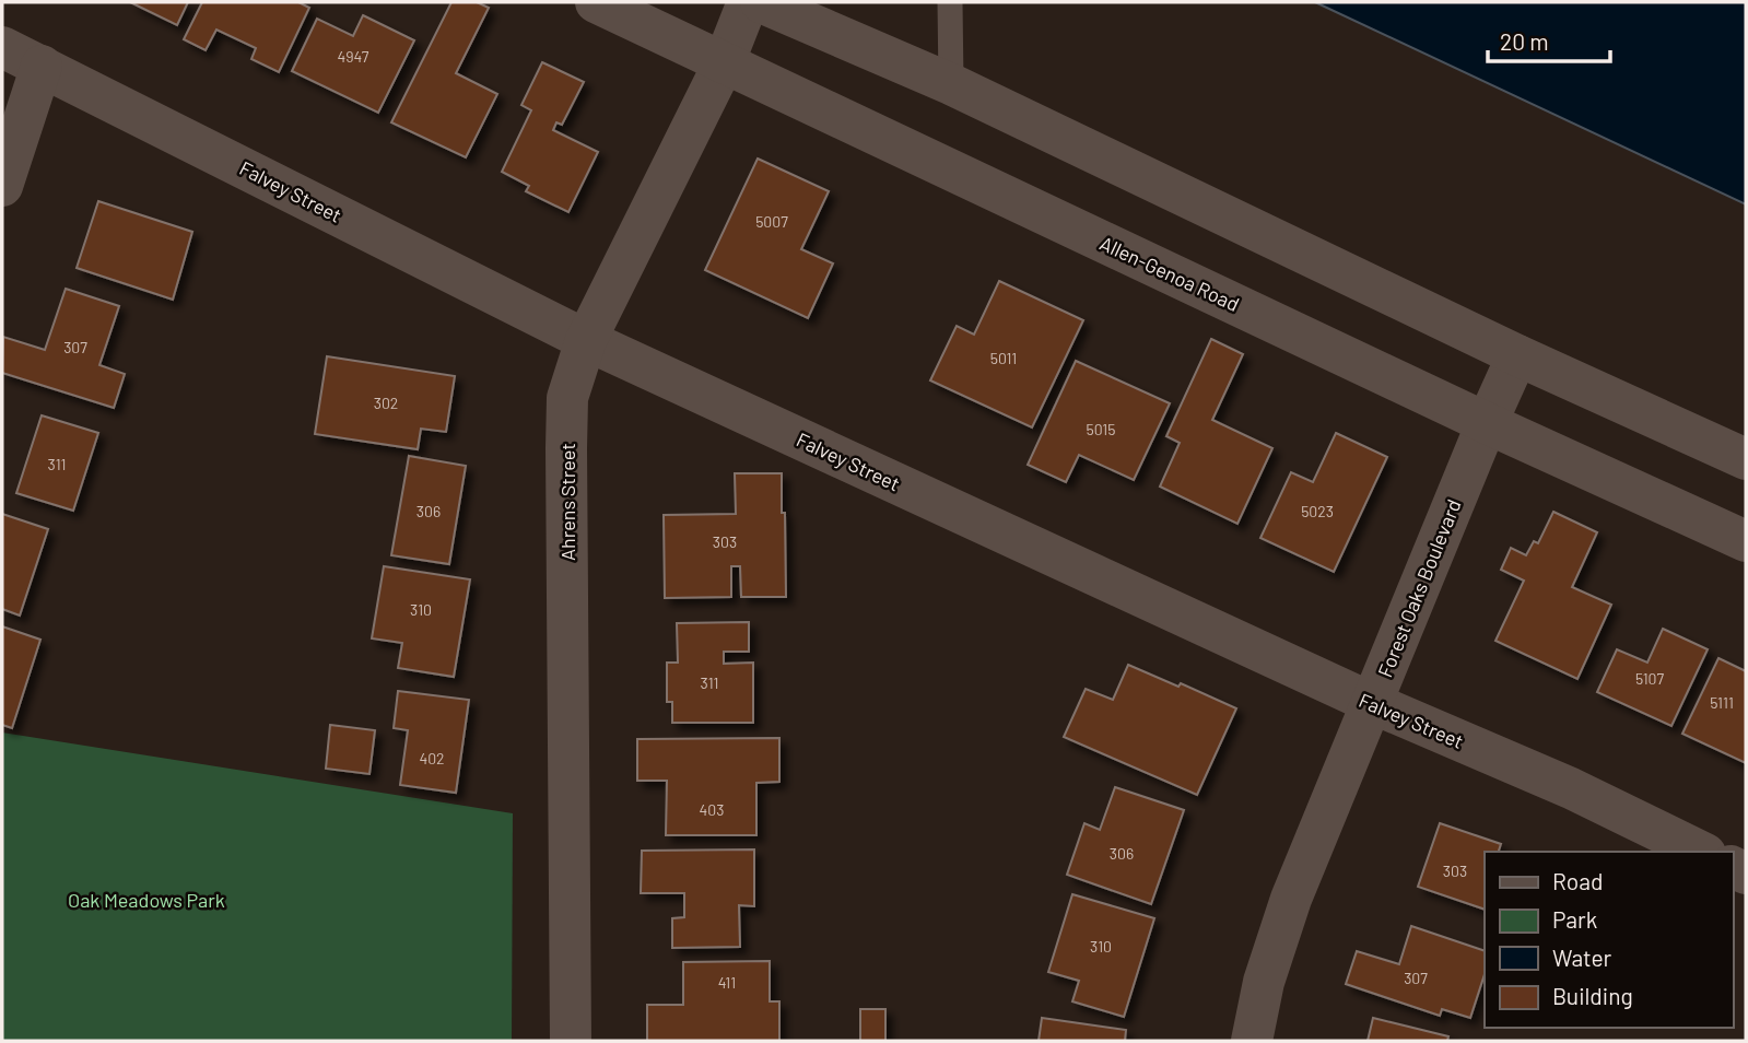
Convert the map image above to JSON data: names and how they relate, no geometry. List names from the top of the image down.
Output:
{
  "streets": {
    "street": [
      "Falvey Street",
      "Allen-Genoa Road",
      "Ahrens Street",
      "Forest Oaks Boulevard"
    ]
  },
  "crossings": [
    ["Falvey Street", "Ahrens Street"],
    ["Falvey Street", "Forest Oaks Boulevard"],
    ["Allen-Genoa Road", "Ahrens Street"],
    ["Allen-Genoa Road", "Forest Oaks Boulevard"]
  ],
  "parks": ["Oak Meadows Park"],
  "house_numbers": [
    "4947",
    "5007",
    "307",
    "5011",
    "302",
    "5015",
    "311",
    "306",
    "5023",
    "303",
    "310",
    "5107",
    "311",
    "5111",
    "402",
    "403",
    "306",
    "303",
    "310",
    "307",
    "411"
  ],
  "legend": [
    "Road",
    "Park",
    "Water",
    "Building"
  ],
  "scale_bar": "20 m"
}
